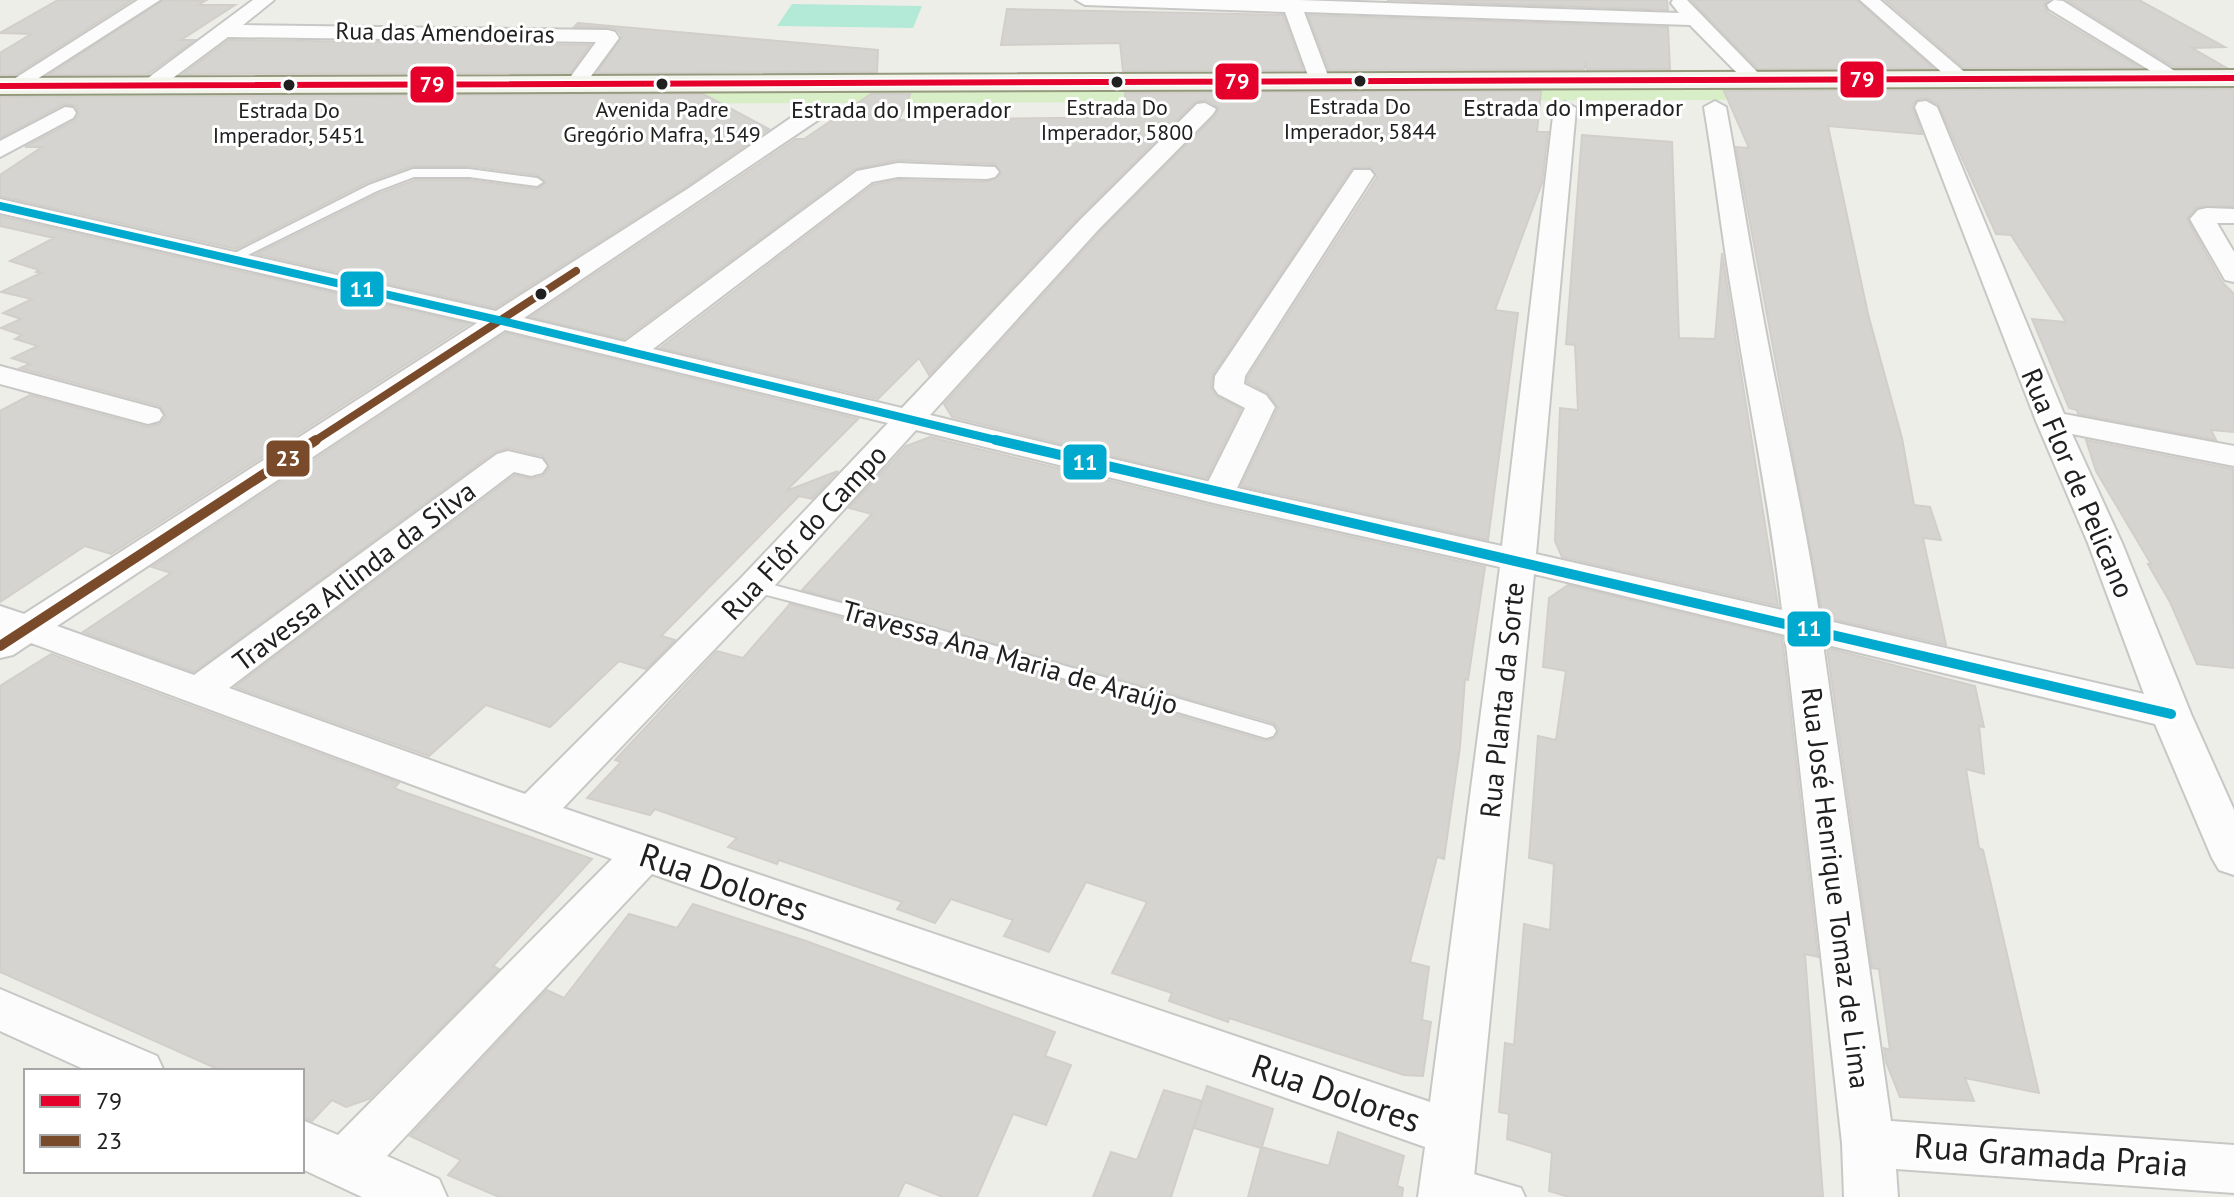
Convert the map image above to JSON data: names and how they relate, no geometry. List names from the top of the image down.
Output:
{
  "streets": {
    "main road": ["Estrada do Imperador"],
    "street": [
      "Rua das Amendoeiras",
      "Rua Flor de Pelicano",
      "Rua Flôr do Campo",
      "Travessa Arlinda da Silva",
      "Rua Planta da Sorte",
      "Rua Dolores",
      "Rua José Henrique Tomaz de Lima",
      "Rua Gramada Praia"
    ],
    "lane": ["Travessa Ana Maria de Araújo"]
  },
  "crossings": [
    ["Rua das Amendoeiras", "Estrada do Imperador"],
    ["Rua Flôr do Campo", "Travessa Ana Maria de Araújo"],
    ["Rua Flôr do Campo", "Rua Dolores"],
    ["Travessa Arlinda da Silva", "Rua Dolores"],
    ["Rua Planta da Sorte", "Rua Dolores"],
    ["Rua José Henrique Tomaz de Lima", "Rua Gramada Praia"]
  ],
  "places": [
    "Estrada Do Imperador, 5844",
    "Estrada Do Imperador, 5800",
    "Avenida Padre Gregório Mafra, 1549",
    "Estrada Do Imperador, 5451"
  ],
  "lines": ["transit line 79", "transit line 11", "transit line 23"],
  "legend": ["79", "23"]
}
